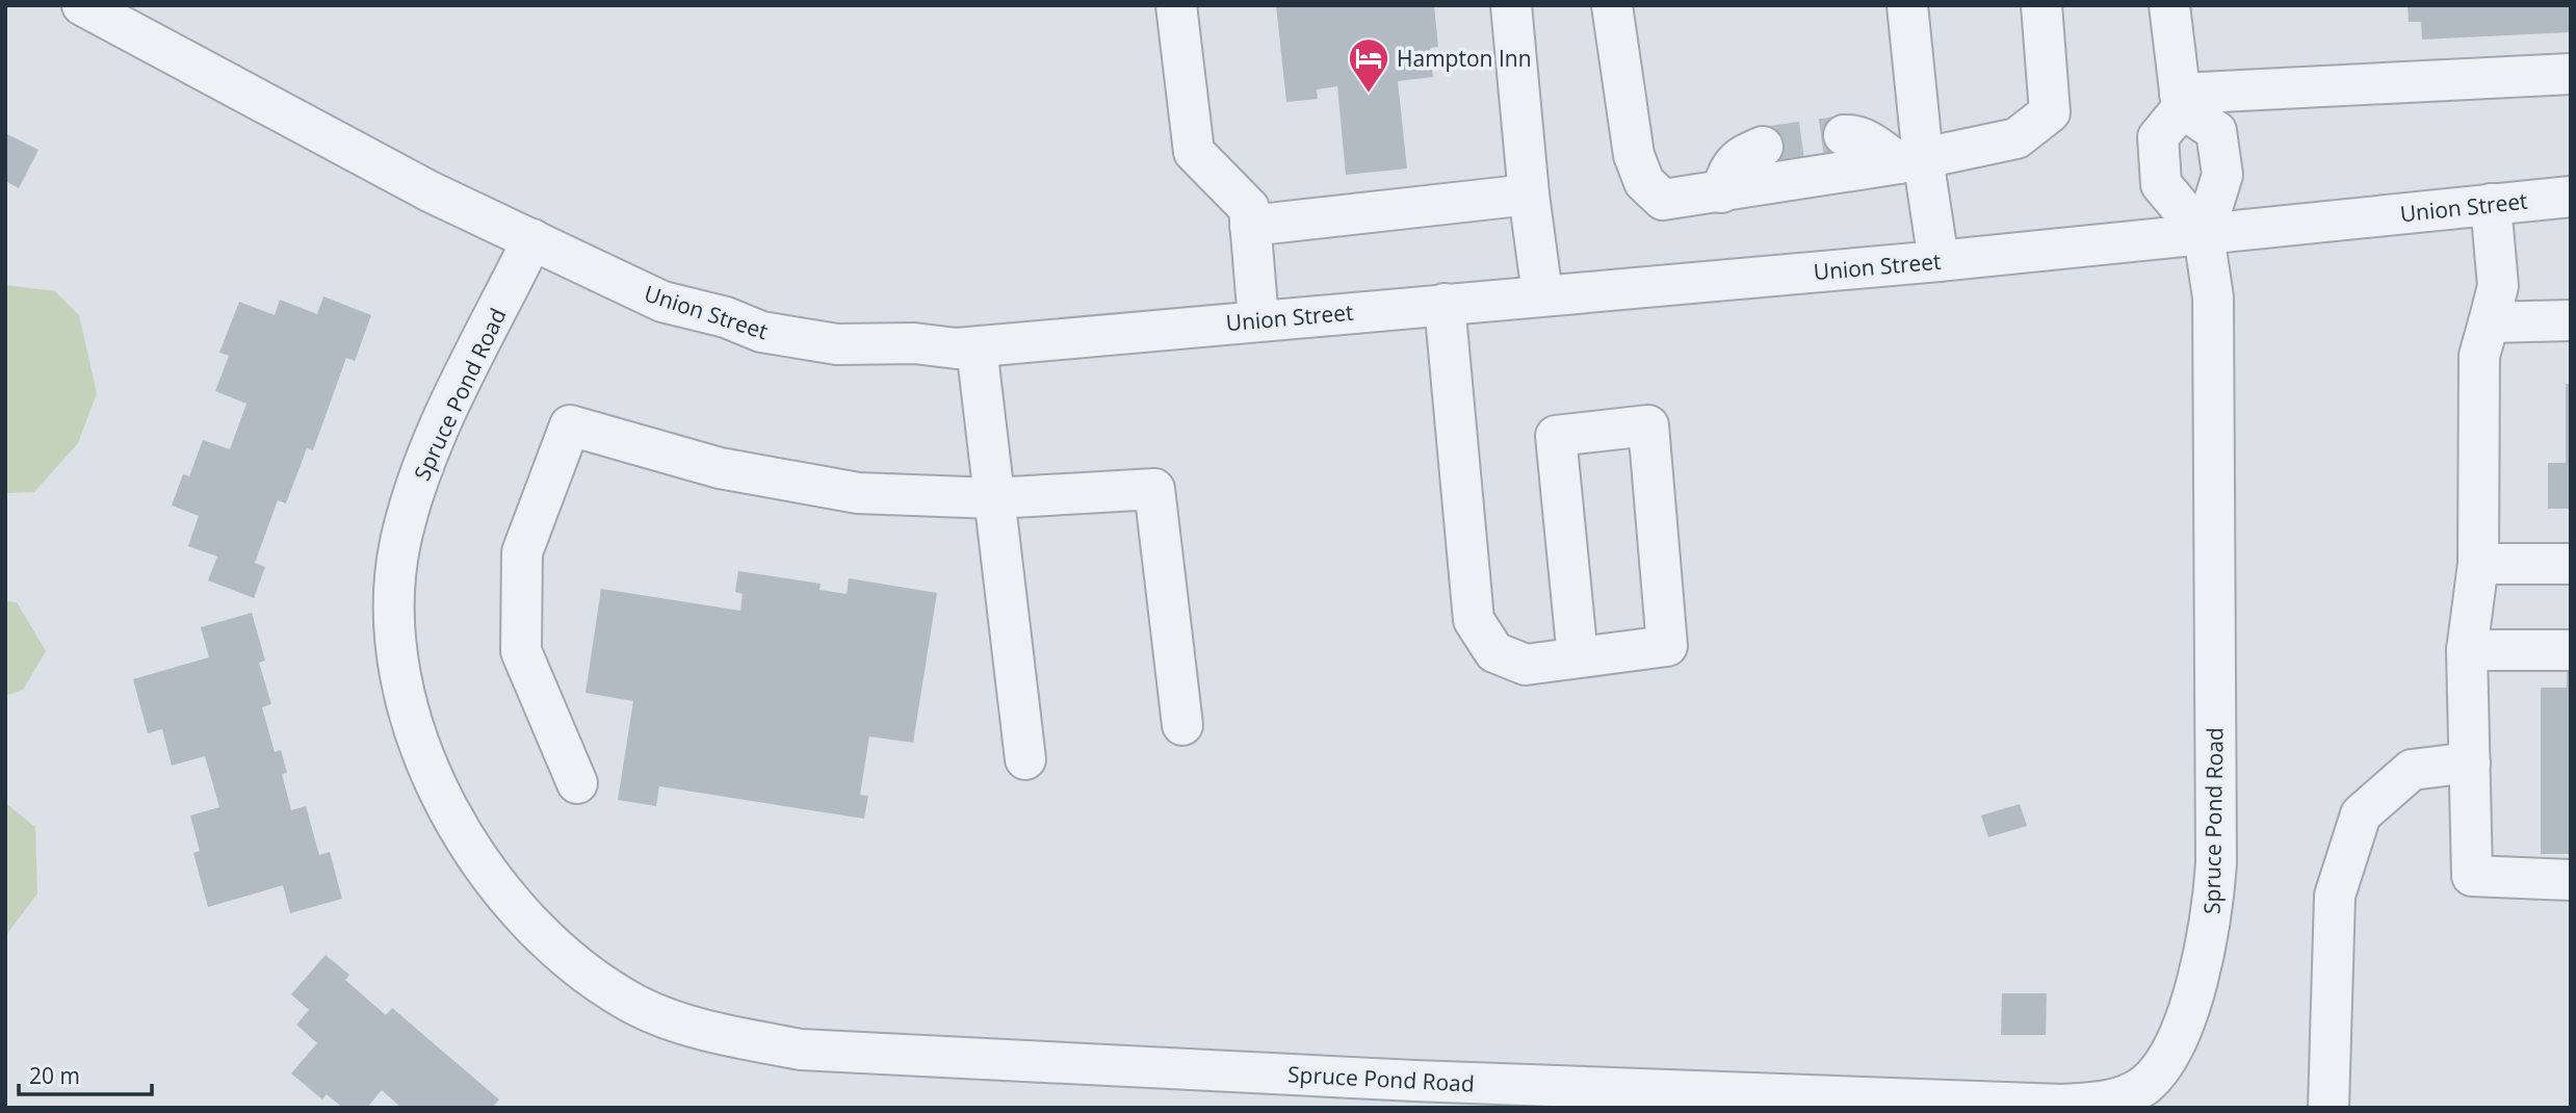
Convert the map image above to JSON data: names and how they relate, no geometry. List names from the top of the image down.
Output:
{
  "streets": {
    "street": ["Union Street", "Spruce Pond Road"]
  },
  "crossings": [
    ["Union Street", "Spruce Pond Road"]
  ],
  "places": {
    "hotel": ["Hampton Inn"]
  },
  "scale_bar": "20 m"
}
